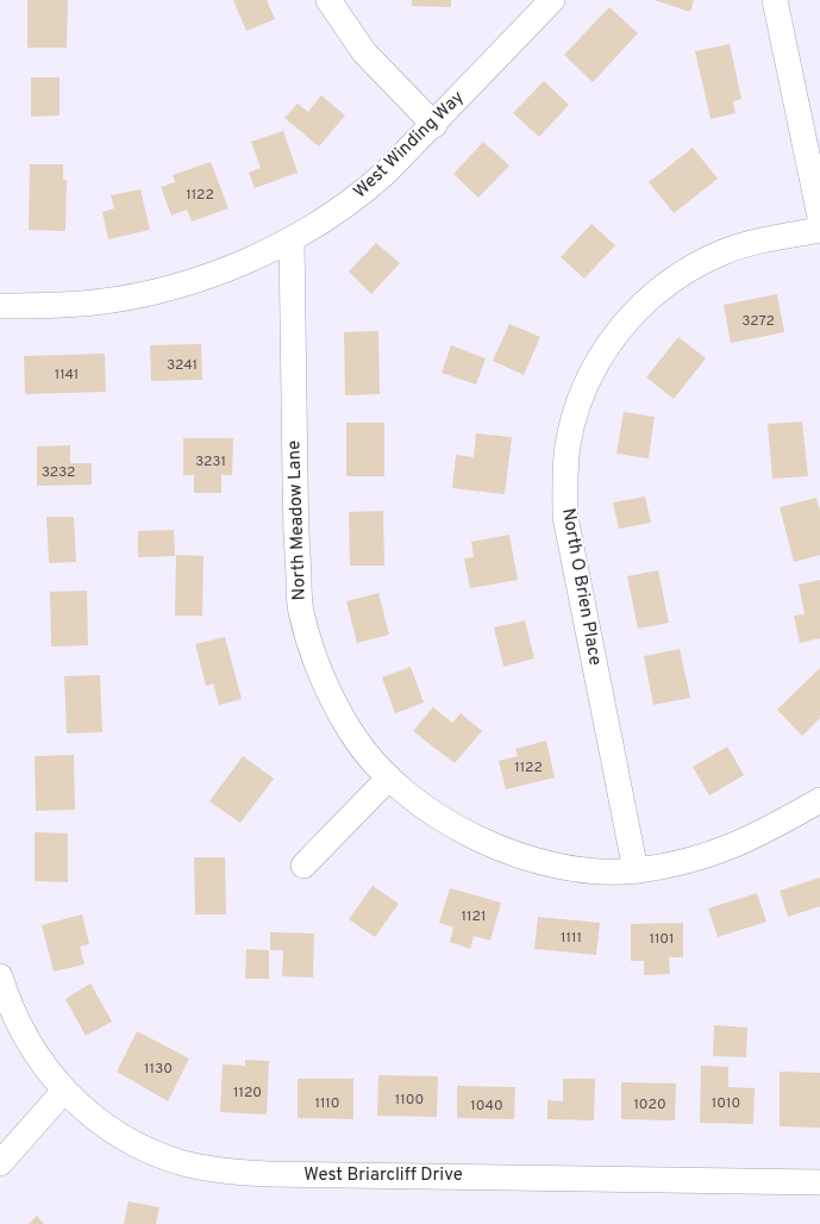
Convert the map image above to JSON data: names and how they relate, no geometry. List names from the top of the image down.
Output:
{
  "streets": {
    "street": [
      "West Winding Way",
      "North Meadow Lane",
      "North O Brien Place",
      "West Briarcliff Drive"
    ]
  },
  "crossings": [
    ["West Winding Way", "North Meadow Lane"],
    ["North Meadow Lane", "North O Brien Place"]
  ],
  "house_numbers": [
    "1122",
    "3272",
    "3241",
    "1141",
    "3231",
    "3232",
    "1122",
    "1121",
    "1111",
    "1101",
    "1130",
    "1120",
    "1100",
    "1110",
    "1010",
    "1020",
    "1040"
  ]
}
